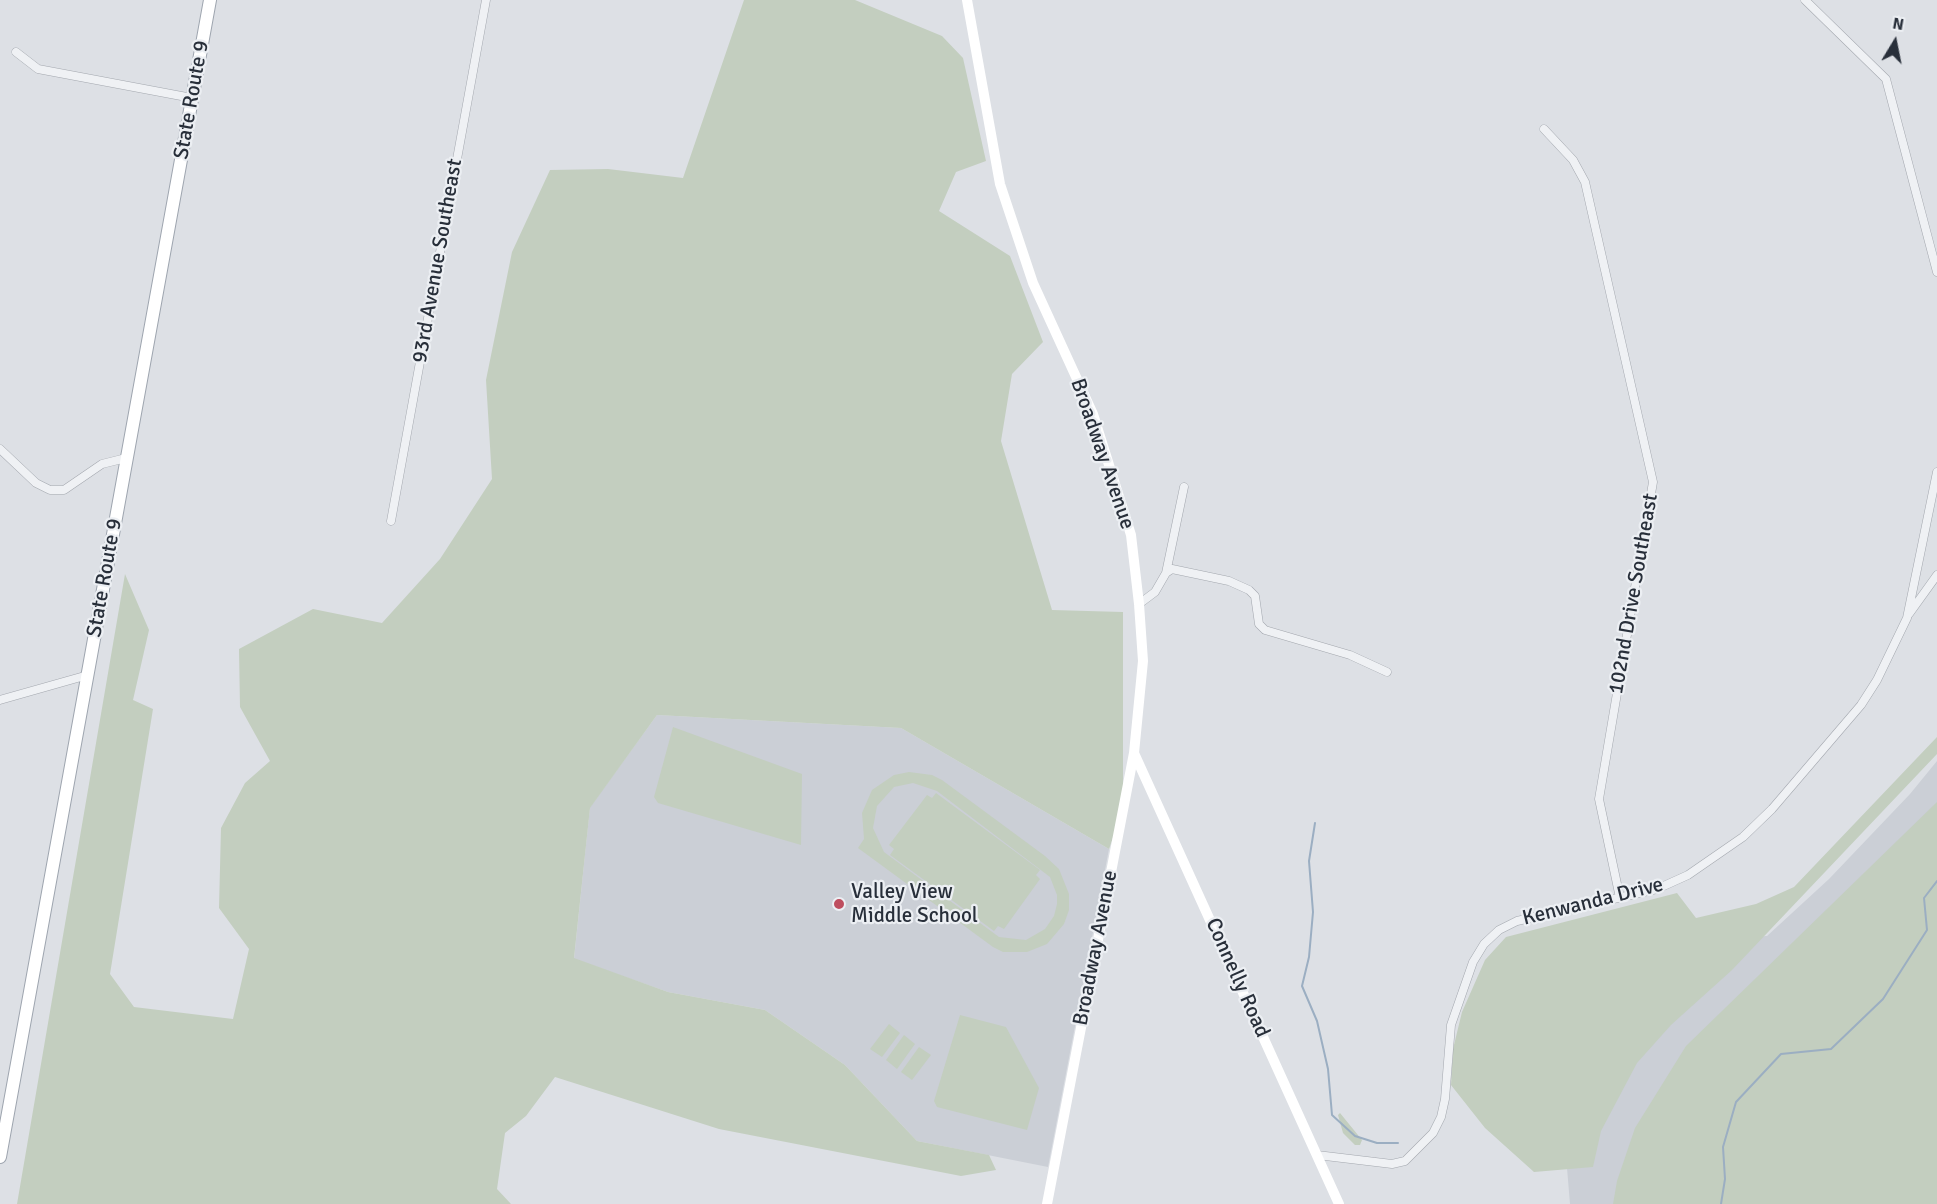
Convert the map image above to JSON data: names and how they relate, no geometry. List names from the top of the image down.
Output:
{
  "streets": {
    "main road": ["State Route 9"],
    "street": [
      "93rd Avenue Southeast",
      "Broadway Avenue",
      "102nd Drive Southeast",
      "Kenwanda Drive",
      "Connelly Road"
    ]
  },
  "crossings": [
    ["Broadway Avenue", "Connelly Road"],
    ["102nd Drive Southeast", "Kenwanda Drive"],
    ["Kenwanda Drive", "Connelly Road"]
  ],
  "places": ["Valley View Middle School"],
  "north": "top"
}
